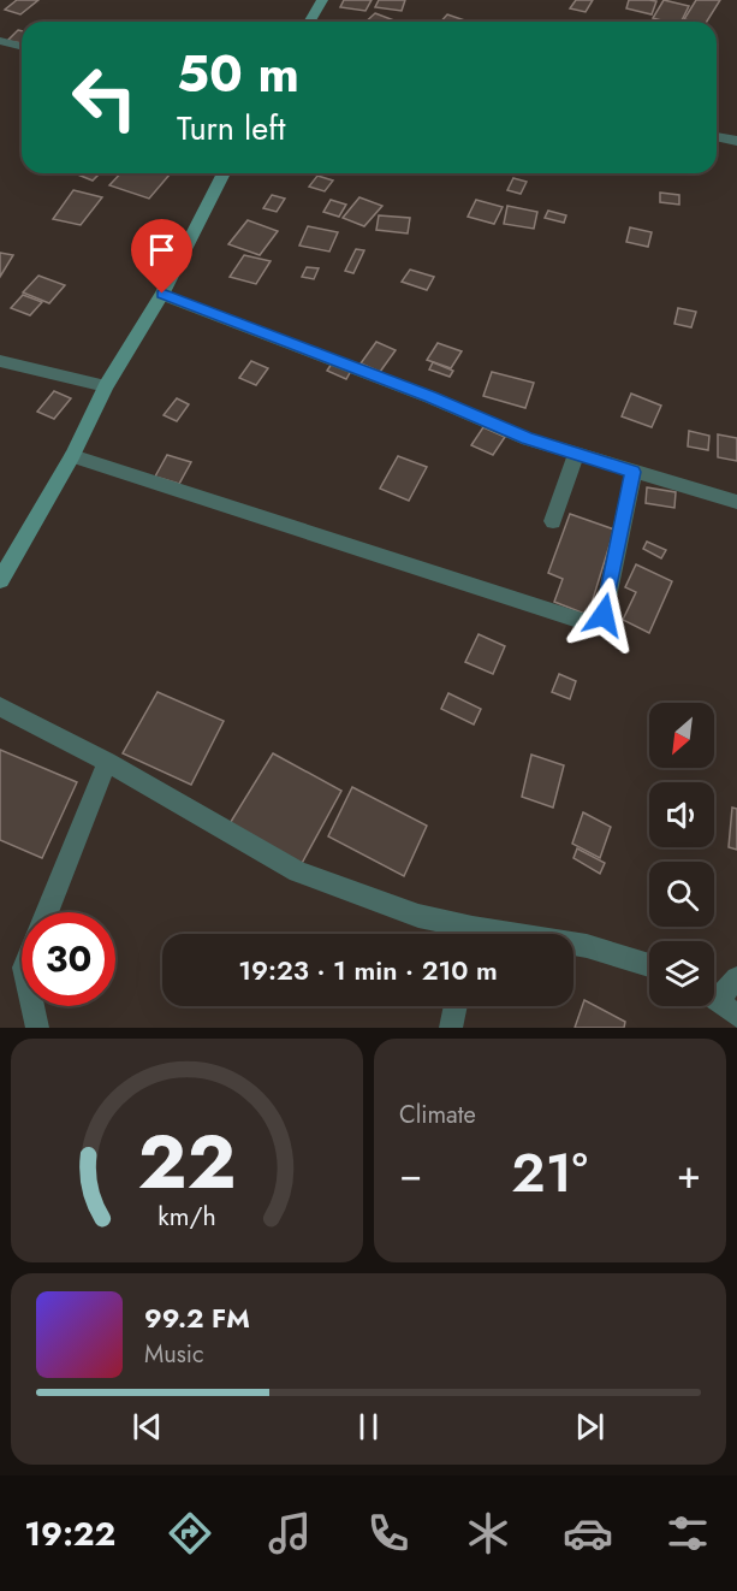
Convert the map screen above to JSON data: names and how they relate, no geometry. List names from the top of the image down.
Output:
{
  "north": "bottom left",
  "page": {
    "turn": ["50 m", "Turn left"],
    "limit": "30",
    "trip": "19:23 · 1 min · 210 m",
    "tile": "Climate",
    "heat": ["−", "21°", "+"],
    "song": ["99.2 FM", "Music"],
    "tabs": "19:22",
    "gauge": ["22", "km/h"]
  }
}
